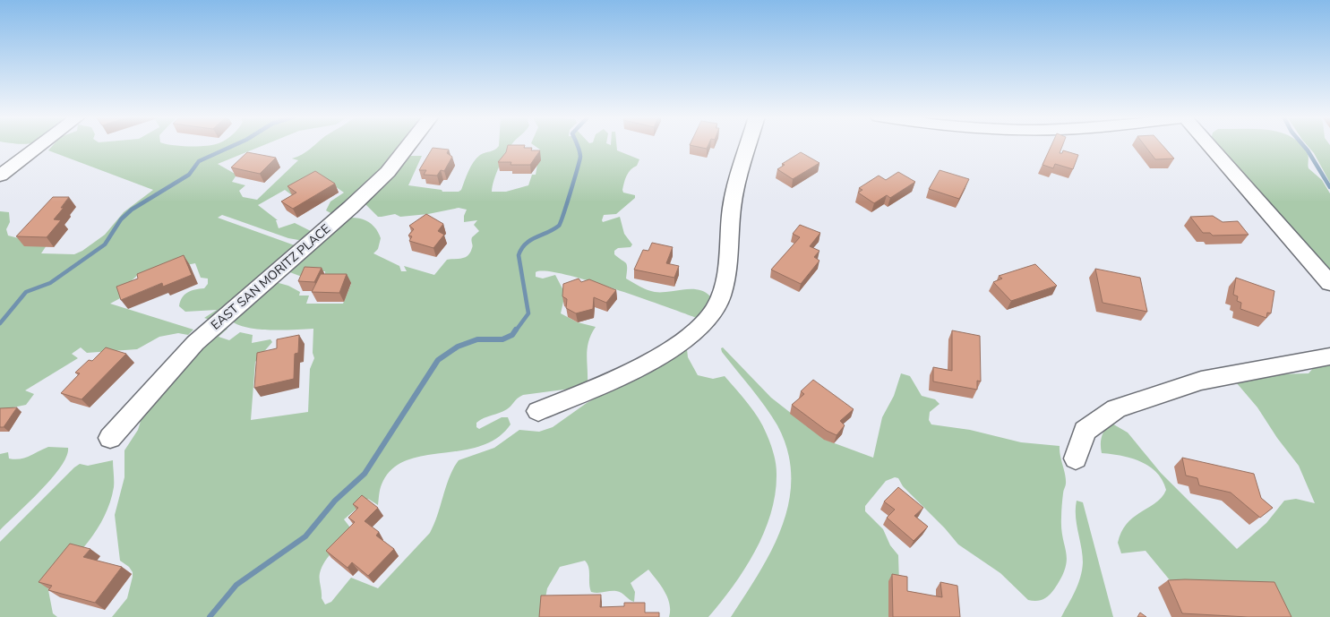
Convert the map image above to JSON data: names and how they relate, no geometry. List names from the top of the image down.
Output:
{
  "streets": {
    "street": ["EAST SAN MORITZ PLACE"]
  }
}
